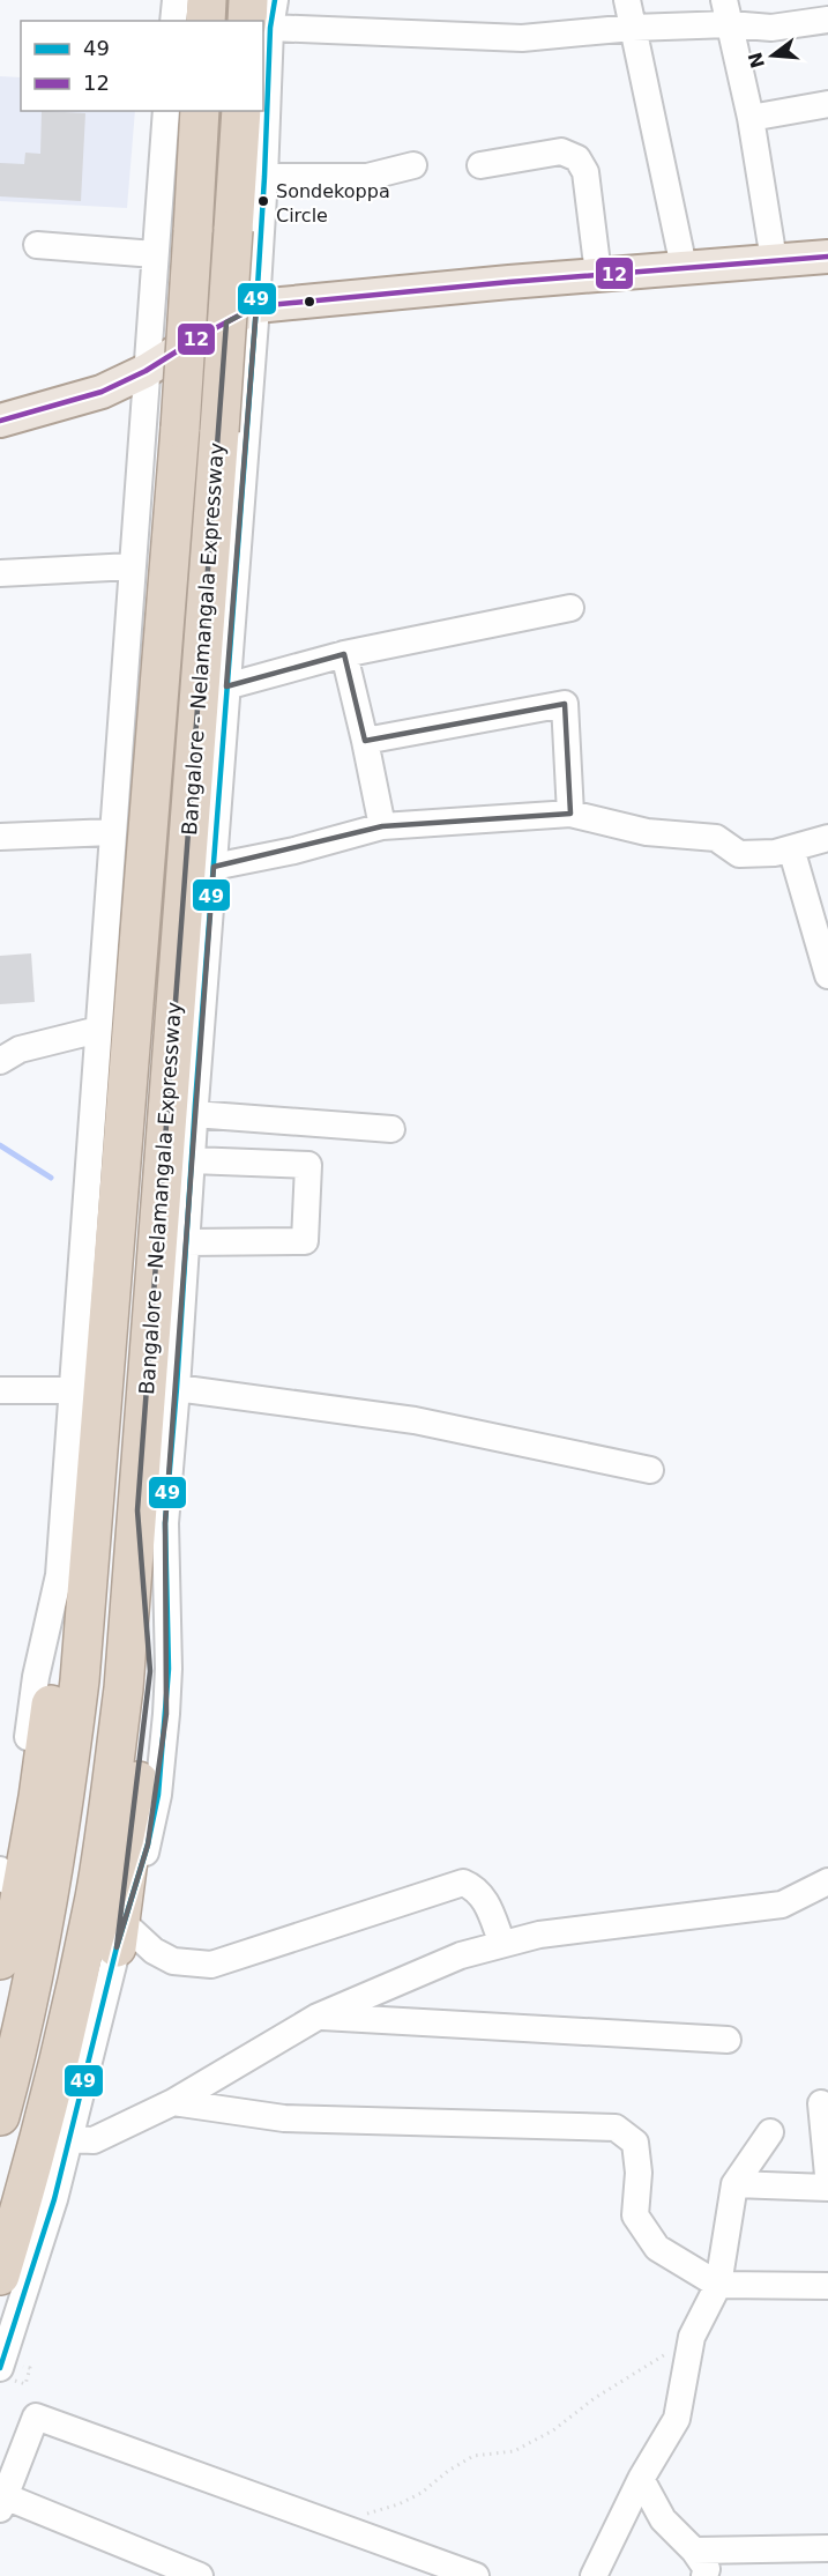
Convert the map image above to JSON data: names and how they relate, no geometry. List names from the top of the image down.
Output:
{
  "streets": {
    "highway": ["Bangalore - Nelamangala Expressway"]
  },
  "places": ["Sondekoppa Circle"],
  "lines": ["transit line 49", "transit line 12"],
  "legend": ["49", "12"],
  "north": "left"
}
